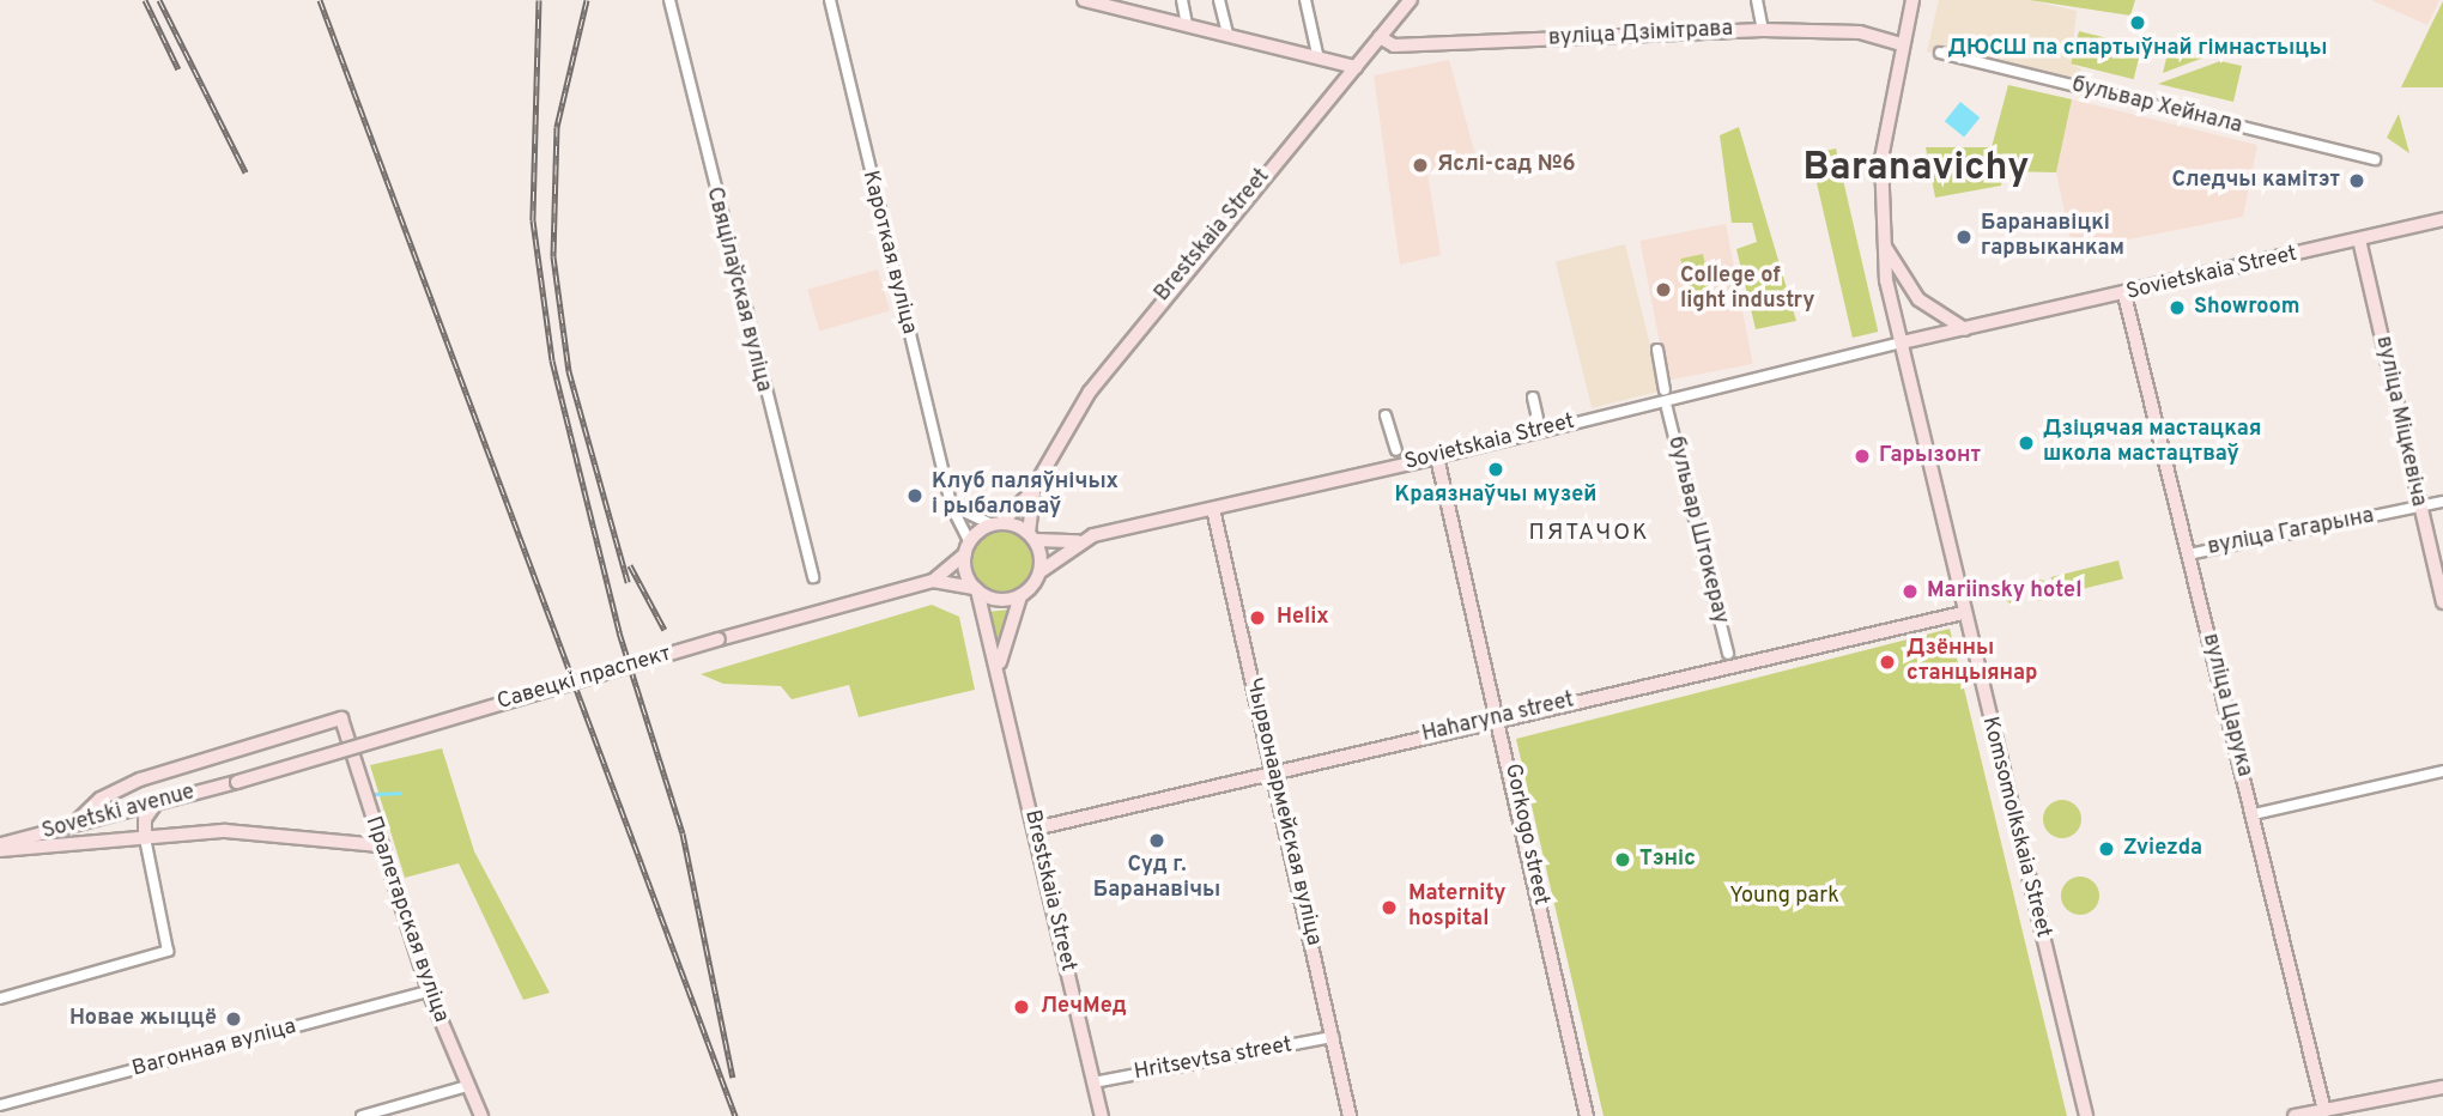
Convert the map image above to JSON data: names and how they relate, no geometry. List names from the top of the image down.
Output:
{
  "streets": {
    "main road": [
      "вуліца Дзімітрава",
      "Brestskaia Street",
      "Sovietskaia Street",
      "вуліца Міцкевіча",
      "Савецкі праспект",
      "вуліца Царука",
      "Haharyna street",
      "Чырвонаармейская вуліца",
      "Sovetski avenue",
      "Komsomolkskaia Street",
      "Gorkogo street",
      "Пралетарская вуліца"
    ],
    "street": [
      "бульвар Хейнала",
      "Кароткая вуліца",
      "Свяцілаўская вуліца",
      "бульвар Штокерау",
      "вуліца Гагарына",
      "Вагонная вуліца",
      "Hritsevtsa street"
    ]
  },
  "crossings": [
    ["вуліца Дзімітрава", "Brestskaia Street"],
    ["вуліца Дзімітрава", "Komsomolkskaia Street"],
    ["Brestskaia Street", "Кароткая вуліца"],
    ["Brestskaia Street", "Sovietskaia Street"],
    ["Brestskaia Street", "Савецкі праспект"],
    ["Brestskaia Street", "Haharyna street"],
    ["Brestskaia Street", "Hritsevtsa street"],
    ["Кароткая вуліца", "Sovietskaia Street"],
    ["Кароткая вуліца", "Савецкі праспект"],
    ["Sovietskaia Street", "вуліца Міцкевіча"],
    ["Sovietskaia Street", "Савецкі праспект"],
    ["Sovietskaia Street", "вуліца Царука"],
    ["Sovietskaia Street", "Чырвонаармейская вуліца"],
    ["Sovietskaia Street", "Komsomolkskaia Street"],
    ["Sovietskaia Street", "Gorkogo street"],
    ["вуліца Міцкевіча", "вуліца Гагарына"],
    ["вуліца Гагарына", "вуліца Царука"],
    ["Савецкі праспект", "Sovetski avenue"],
    ["Haharyna street", "Чырвонаармейская вуліца"],
    ["Haharyna street", "Komsomolkskaia Street"],
    ["Haharyna street", "Gorkogo street"],
    ["Чырвонаармейская вуліца", "Hritsevtsa street"],
    ["Sovetski avenue", "Пралетарская вуліца"],
    ["Пралетарская вуліца", "Вагонная вуліца"]
  ],
  "districts": ["Baranavichy", "ПЯТАЧОК"],
  "parks": ["Young park"],
  "places": [
    "ДЮСШ па спартыўнай гімнастыцы",
    "Яслі-сад №6",
    "Следчы камітэт",
    "Баранавіцкі гарвыканкам",
    "College of light industry",
    "Showroom",
    "Дзіцячая мастацкая школа мастацтваў",
    "Гарызонт",
    "Краязнаўчы музей",
    "Клуб паляўнічых і рыбаловаў",
    "Mariinsky hotel",
    "Helix",
    "Дзённы станцыянар",
    "Суд г. Баранавічы",
    "Zviezda",
    "Тэніс",
    "Maternity hospital",
    "ЛечМед",
    "Новае жыццё"
  ]
}
